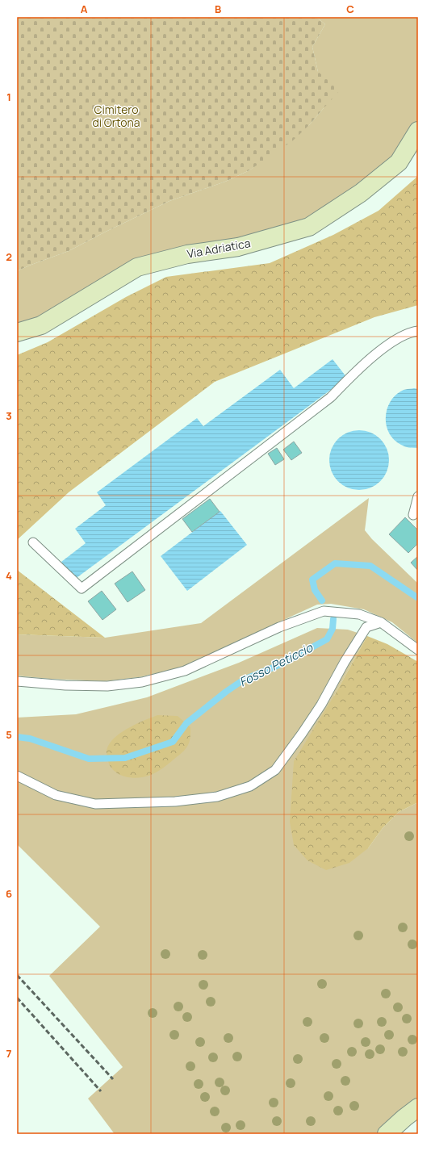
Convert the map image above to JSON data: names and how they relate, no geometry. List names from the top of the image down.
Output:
{
  "streets": {
    "main road": ["Via Adriatica"]
  },
  "water": ["Fosso Peticcio"],
  "parks": ["Cimitero di Ortona"],
  "grid": {
    "columns": ["A", "B", "C"],
    "rows": [
      "1",
      "2",
      "3",
      "4",
      "5",
      "6",
      "7"
    ]
  }
}
